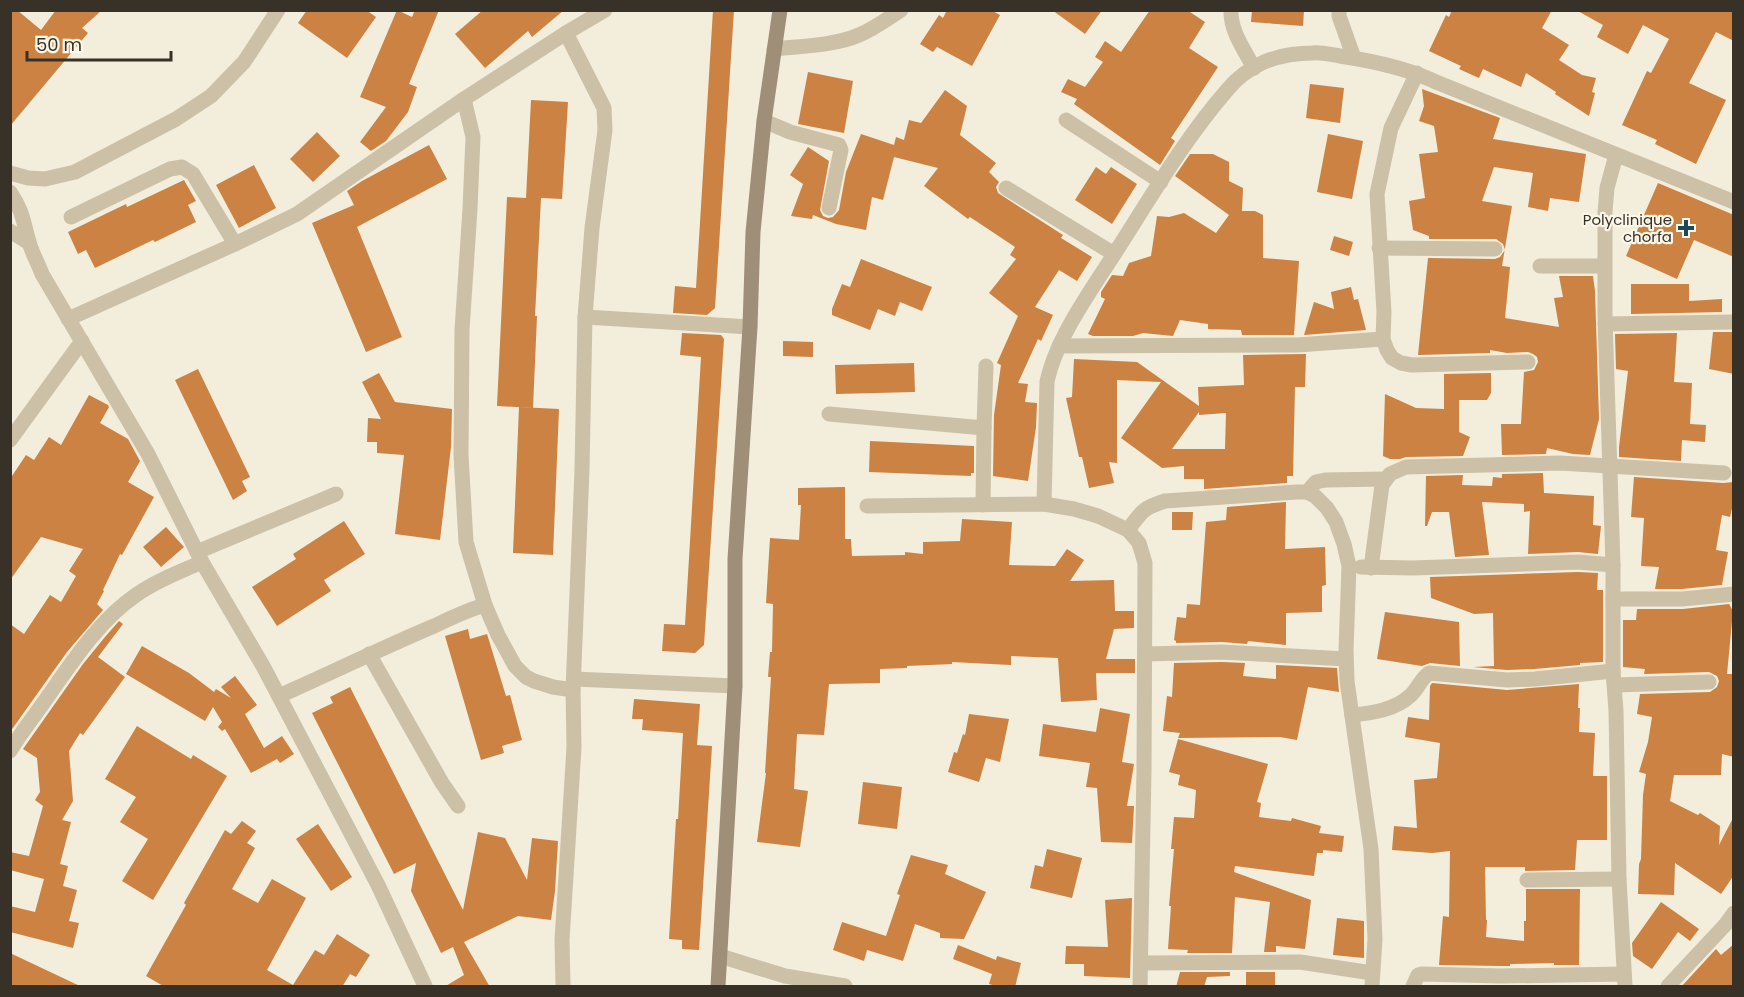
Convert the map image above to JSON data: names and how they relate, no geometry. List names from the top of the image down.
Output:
{
  "places": {
    "health": ["Polyclinique chorfa"]
  },
  "scale_bar": "50 m"
}
